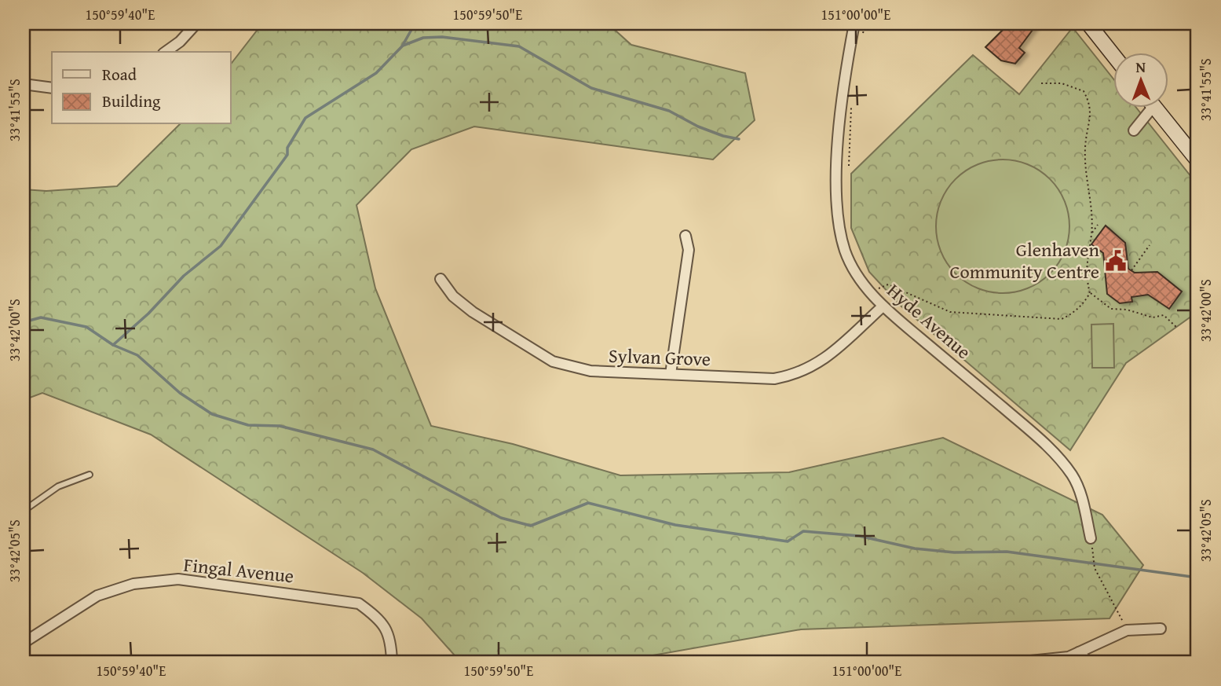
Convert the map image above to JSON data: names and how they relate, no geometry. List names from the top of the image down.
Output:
{
  "streets": {
    "street": ["Hyde Avenue", "Sylvan Grove", "Fingal Avenue"]
  },
  "crossings": [
    ["Hyde Avenue", "Sylvan Grove"]
  ],
  "places": {
    "public building": ["Glenhaven Community Centre"]
  },
  "legend": ["Road", "Building"],
  "north": "top",
  "coordinates": [
    "150°59'40\"E",
    "150°59'50\"E",
    "151°00'00\"E",
    "33°41'55\"S",
    "33°42'00\"S",
    "33°42'05\"S"
  ]
}
